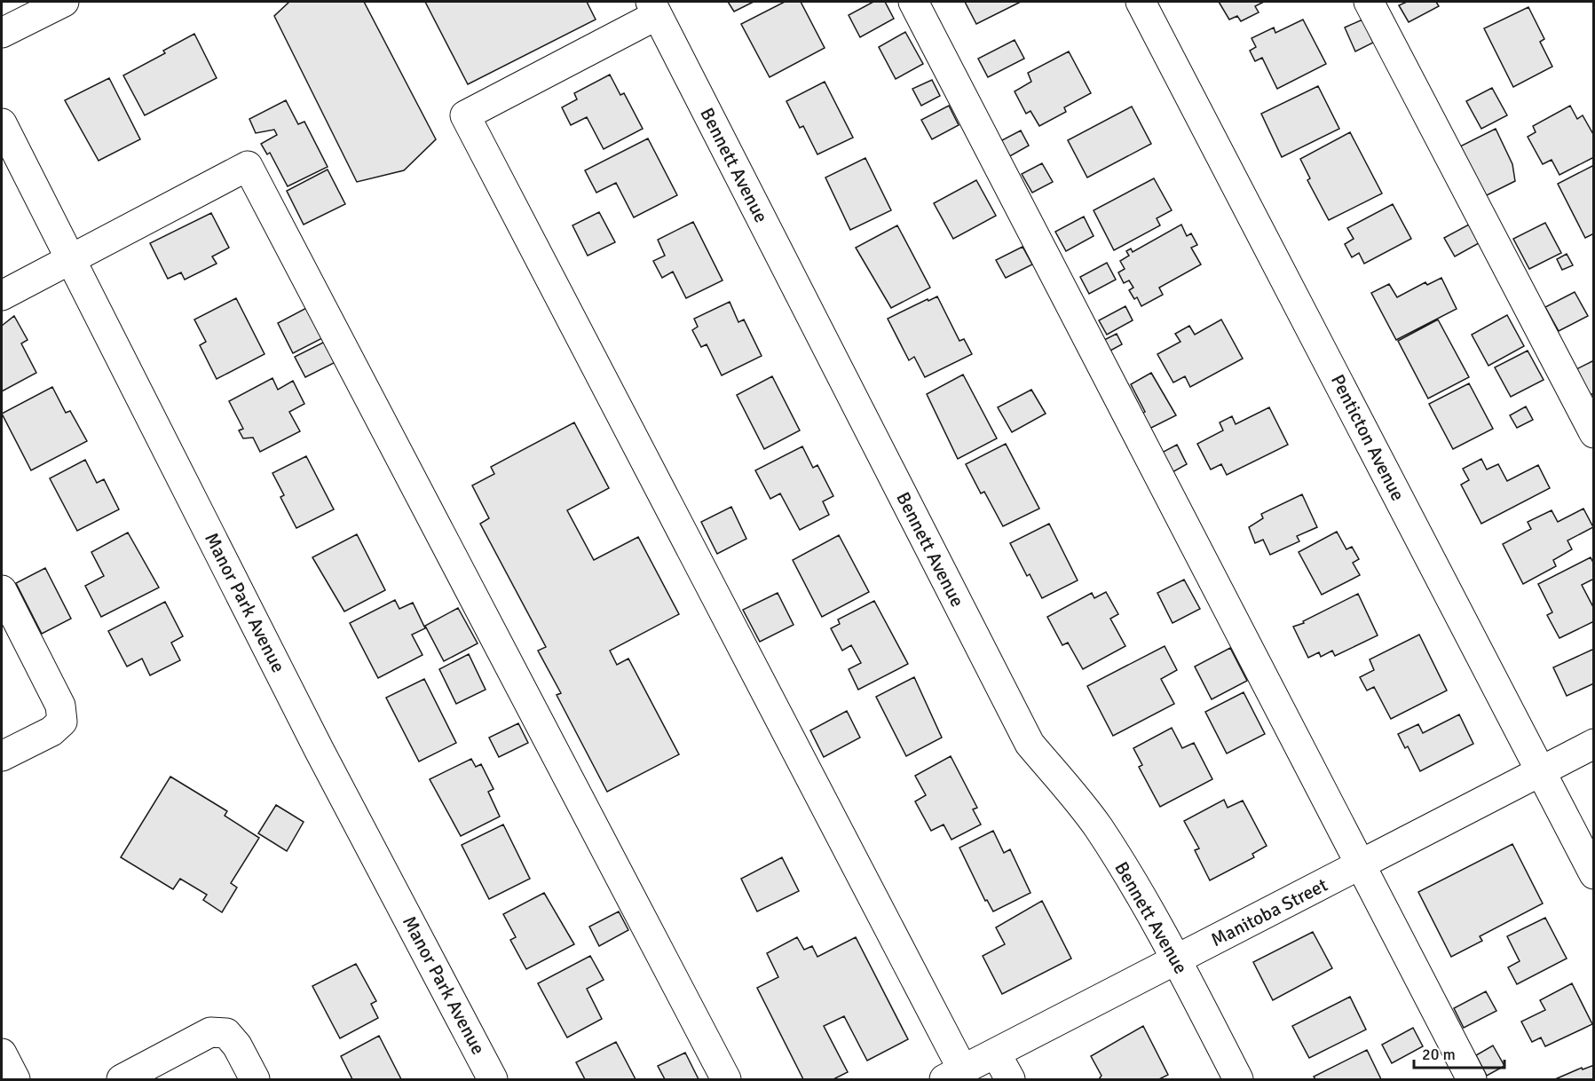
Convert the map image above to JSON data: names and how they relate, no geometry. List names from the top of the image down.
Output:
{
  "streets": {
    "street": [
      "Bennett Avenue",
      "Penticton Avenue",
      "Manor Park Avenue",
      "Manitoba Street"
    ]
  },
  "crossings": [
    ["Bennett Avenue", "Manitoba Street"],
    ["Penticton Avenue", "Manitoba Street"]
  ],
  "scale_bar": "20 m"
}
